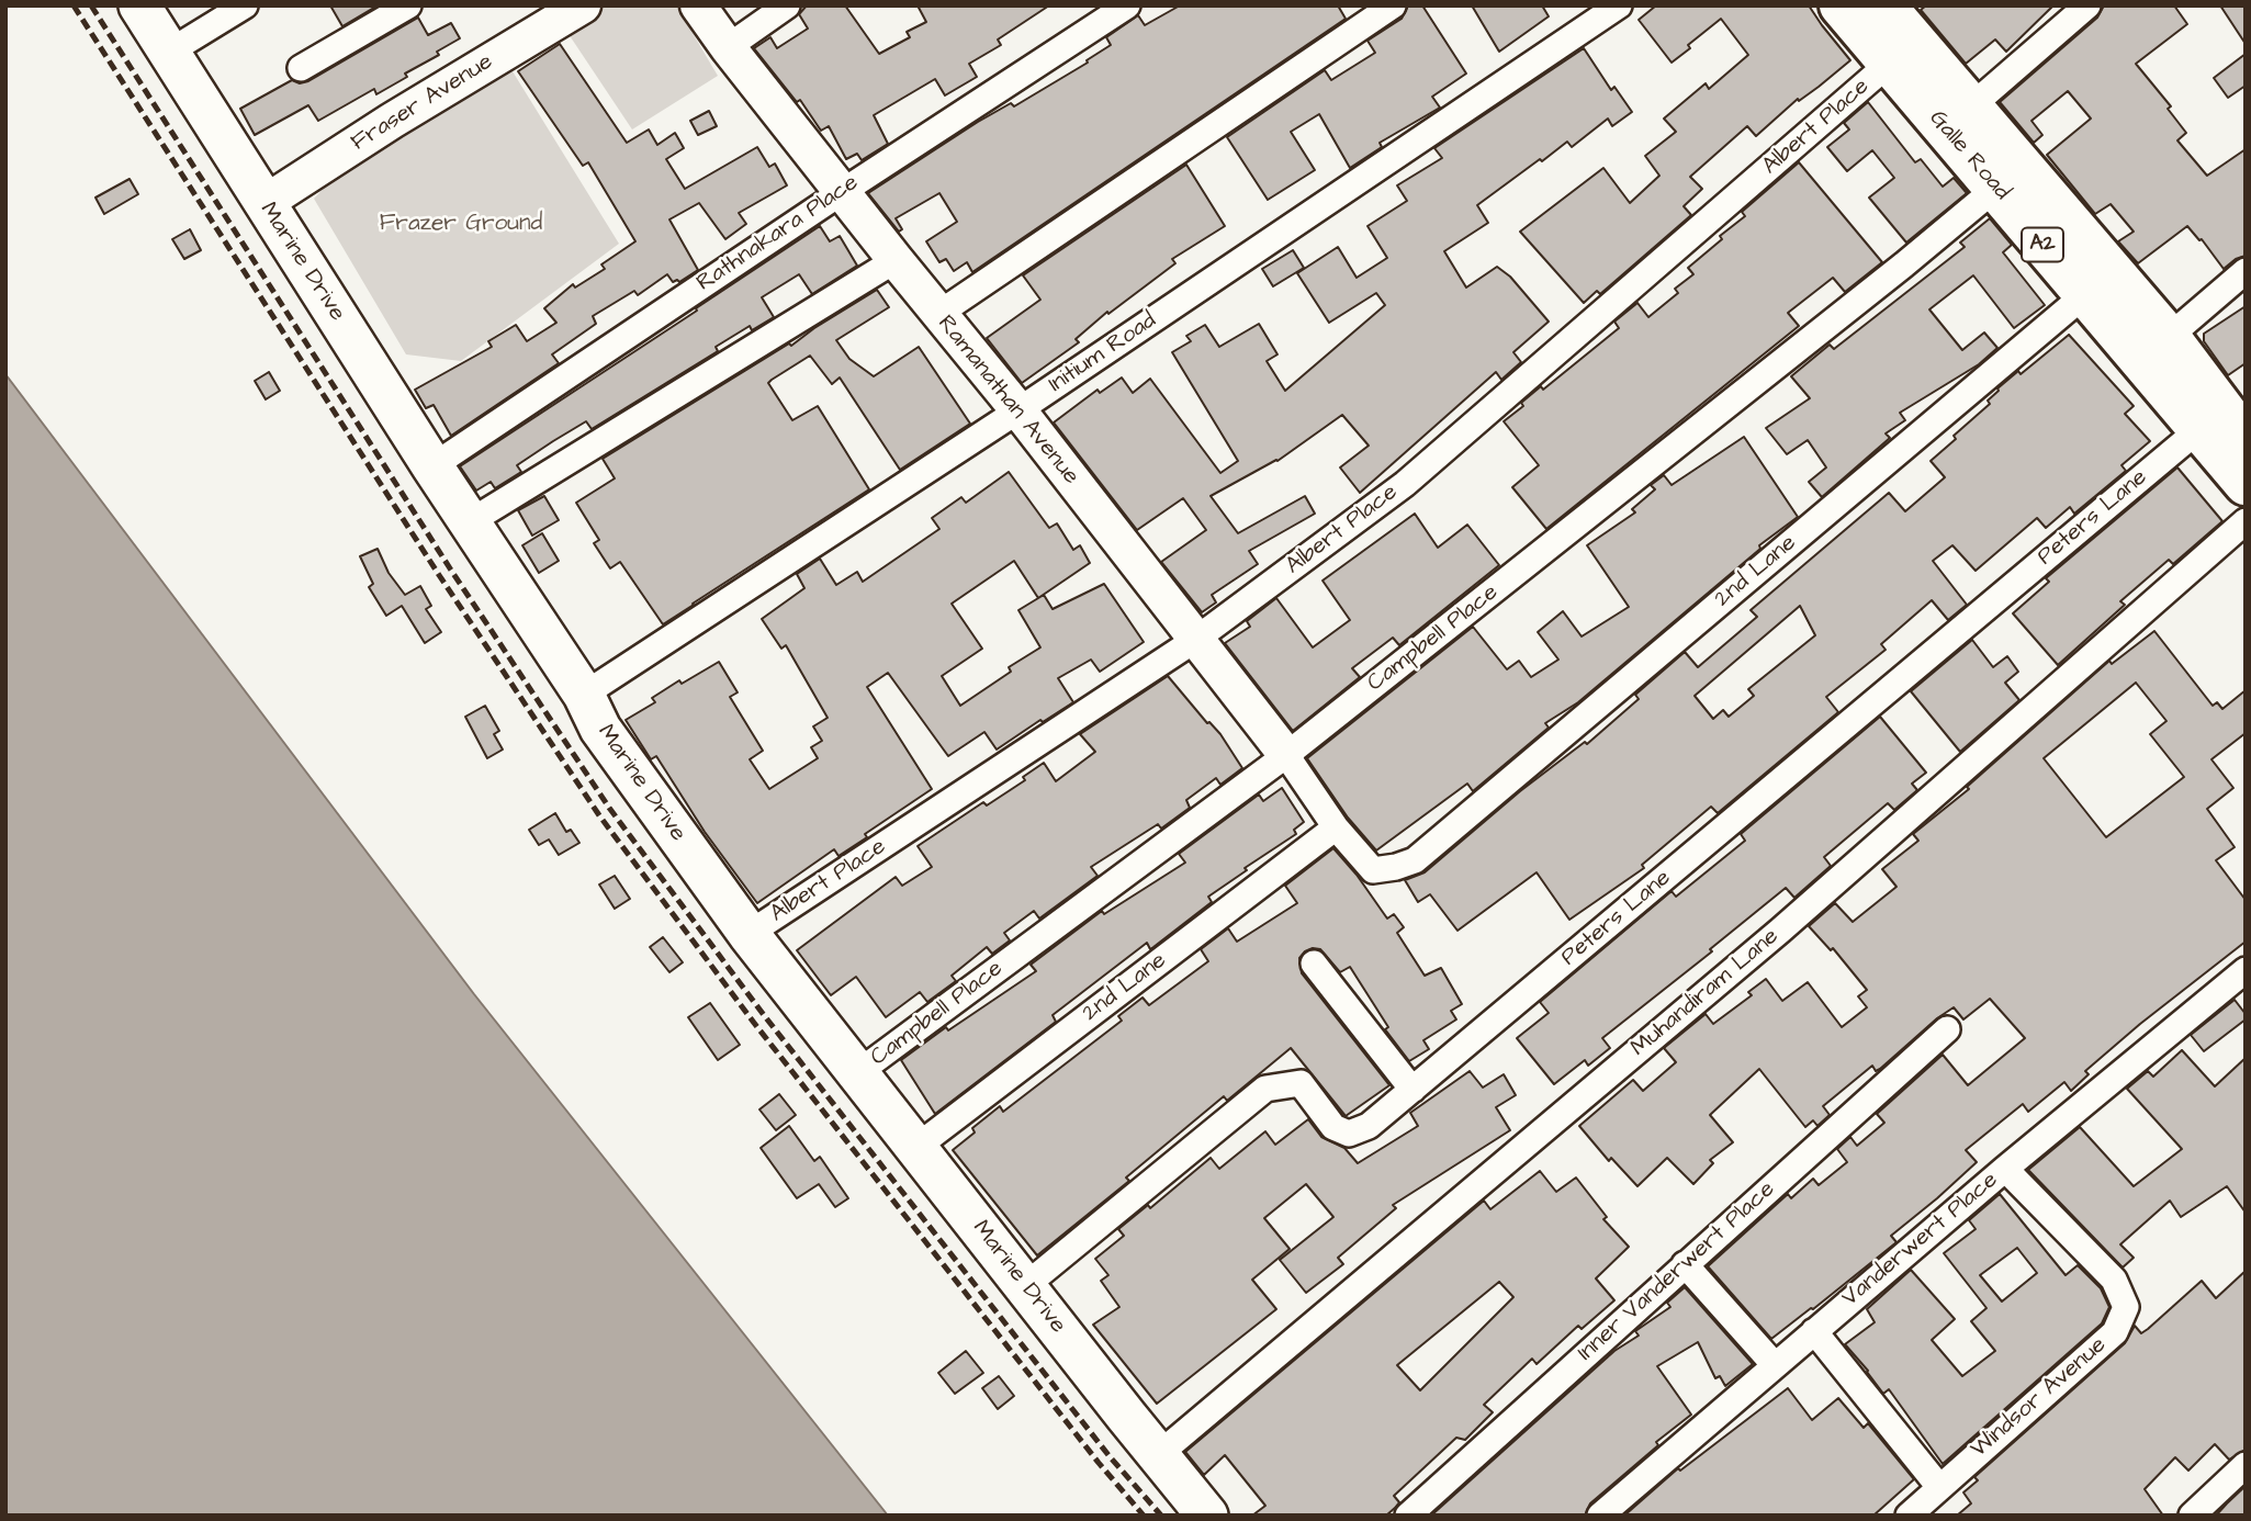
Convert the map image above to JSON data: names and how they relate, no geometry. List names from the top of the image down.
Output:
{
  "streets": {
    "highway": ["Galle Road", "A2"],
    "main road": ["Marine Drive"],
    "street": [
      "Fraser Avenue",
      "Albert Place",
      "Rathnakara Place",
      "Initium Road",
      "Ramanathan Avenue",
      "Peters Lane",
      "2nd Lane",
      "Campbell Place",
      "Muhandiram Lane",
      "Vanderwert Place",
      "Inner Vanderwert Place",
      "Windsor Avenue"
    ]
  },
  "crossings": [
    ["Fraser Avenue", "Marine Drive"],
    ["Albert Place", "Galle Road"],
    ["Albert Place", "Marine Drive"],
    ["Albert Place", "Ramanathan Avenue"],
    ["Galle Road", "Peters Lane"],
    ["Galle Road", "2nd Lane"],
    ["Galle Road", "Campbell Place"],
    ["Rathnakara Place", "Marine Drive"],
    ["Rathnakara Place", "Ramanathan Avenue"],
    ["Marine Drive", "Initium Road"],
    ["Marine Drive", "Peters Lane"],
    ["Marine Drive", "2nd Lane"],
    ["Marine Drive", "Campbell Place"],
    ["Marine Drive", "Muhandiram Lane"],
    ["Initium Road", "Ramanathan Avenue"],
    ["Ramanathan Avenue", "Campbell Place"],
    ["Vanderwert Place", "Windsor Avenue"]
  ],
  "parks": ["Frazer Ground"]
}
